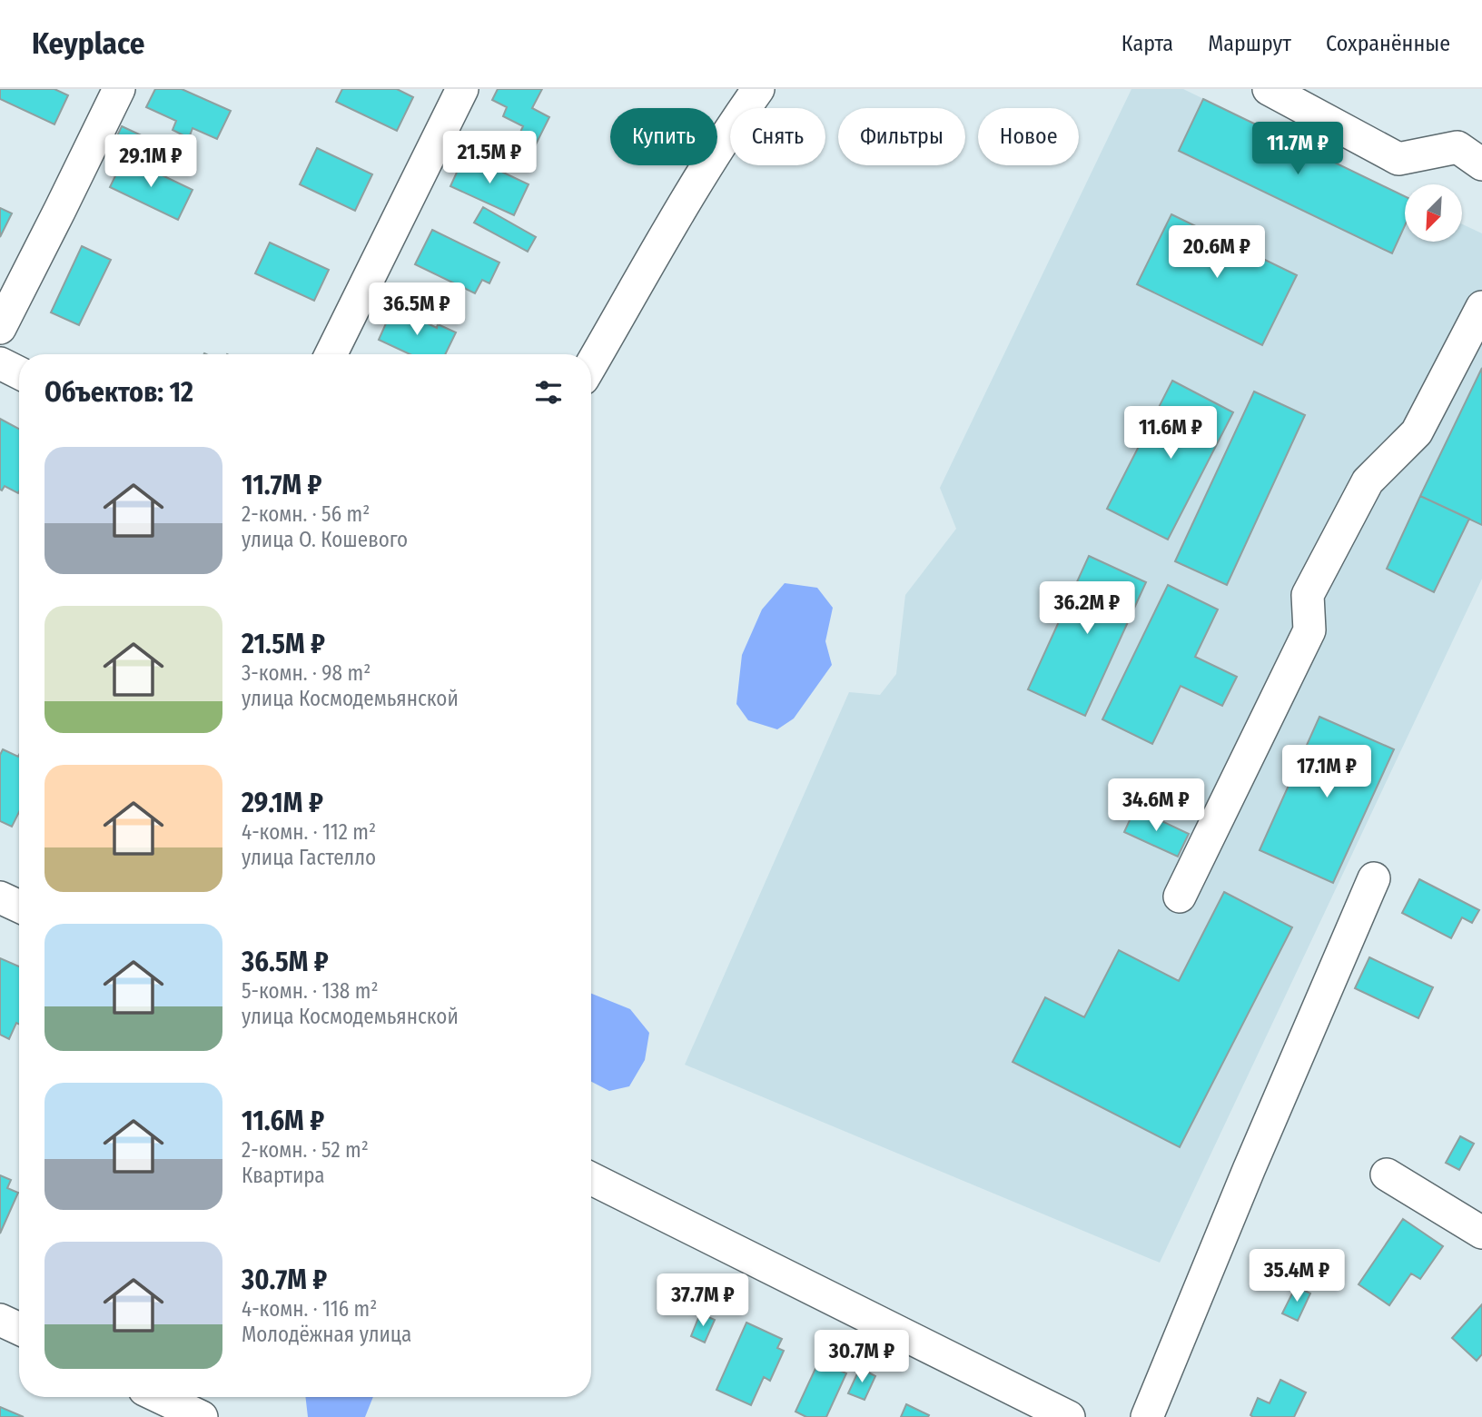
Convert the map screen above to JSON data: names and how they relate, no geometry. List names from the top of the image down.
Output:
{
  "north": "bottom left",
  "page": {
    "header": "Keyplace",
    "nav": ["Карта", "Маршрут", "Сохранённые"],
    "chip": [
      "Купить",
      "Снять",
      "Фильтры",
      "Новое"
    ],
    "price": [
      "11.7M ₽",
      "21.5M ₽",
      "29.1M ₽",
      "20.6M ₽",
      "36.5M ₽",
      "11.6M ₽",
      "36.2M ₽",
      "17.1M ₽",
      "34.6M ₽",
      "35.4M ₽",
      "37.7M ₽",
      "30.7M ₽"
    ],
    "heading": "Объектов: 12",
    "list": [
      {
        "name": "11.7M ₽",
        "note": "2-комн. · 56 m² · улица О. Кошевого"
      },
      {
        "name": "21.5M ₽",
        "note": "3-комн. · 98 m² · улица Космодемьянской"
      },
      {
        "name": "29.1M ₽",
        "note": "4-комн. · 112 m² · улица Гастелло"
      },
      {
        "name": "36.5M ₽",
        "note": "5-комн. · 138 m² · улица Космодемьянской"
      },
      {
        "name": "11.6M ₽",
        "note": "2-комн. · 52 m² · Квартира"
      },
      {
        "name": "30.7M ₽",
        "note": "4-комн. · 116 m² · Молодёжная улица"
      }
    ]
  }
}
